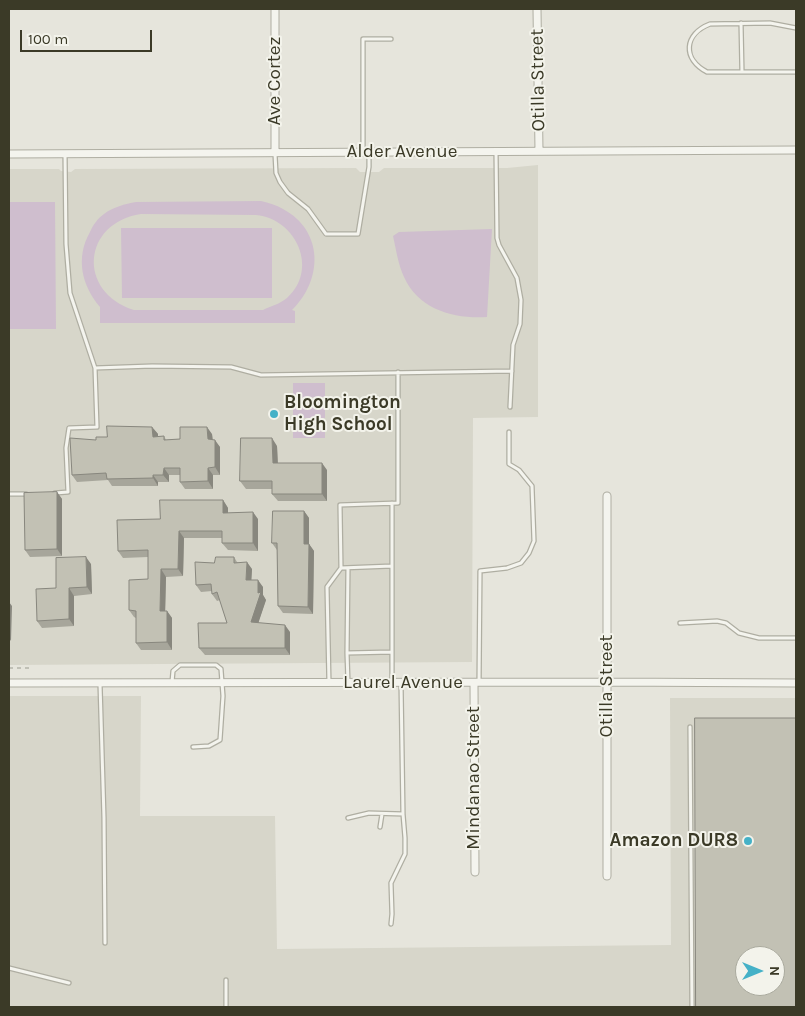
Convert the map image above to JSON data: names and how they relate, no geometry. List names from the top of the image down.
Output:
{
  "streets": {
    "street": [
      "Otilla Street",
      "Ave Cortez",
      "Alder Avenue",
      "Laurel Avenue",
      "Mindanao Street"
    ]
  },
  "crossings": [
    ["Otilla Street", "Alder Avenue"],
    ["Otilla Street", "Laurel Avenue"],
    ["Ave Cortez", "Alder Avenue"],
    ["Laurel Avenue", "Mindanao Street"]
  ],
  "places": ["Bloomington High School", "Amazon DUR8"],
  "scale_bar": "100 m",
  "north": "right"
}
